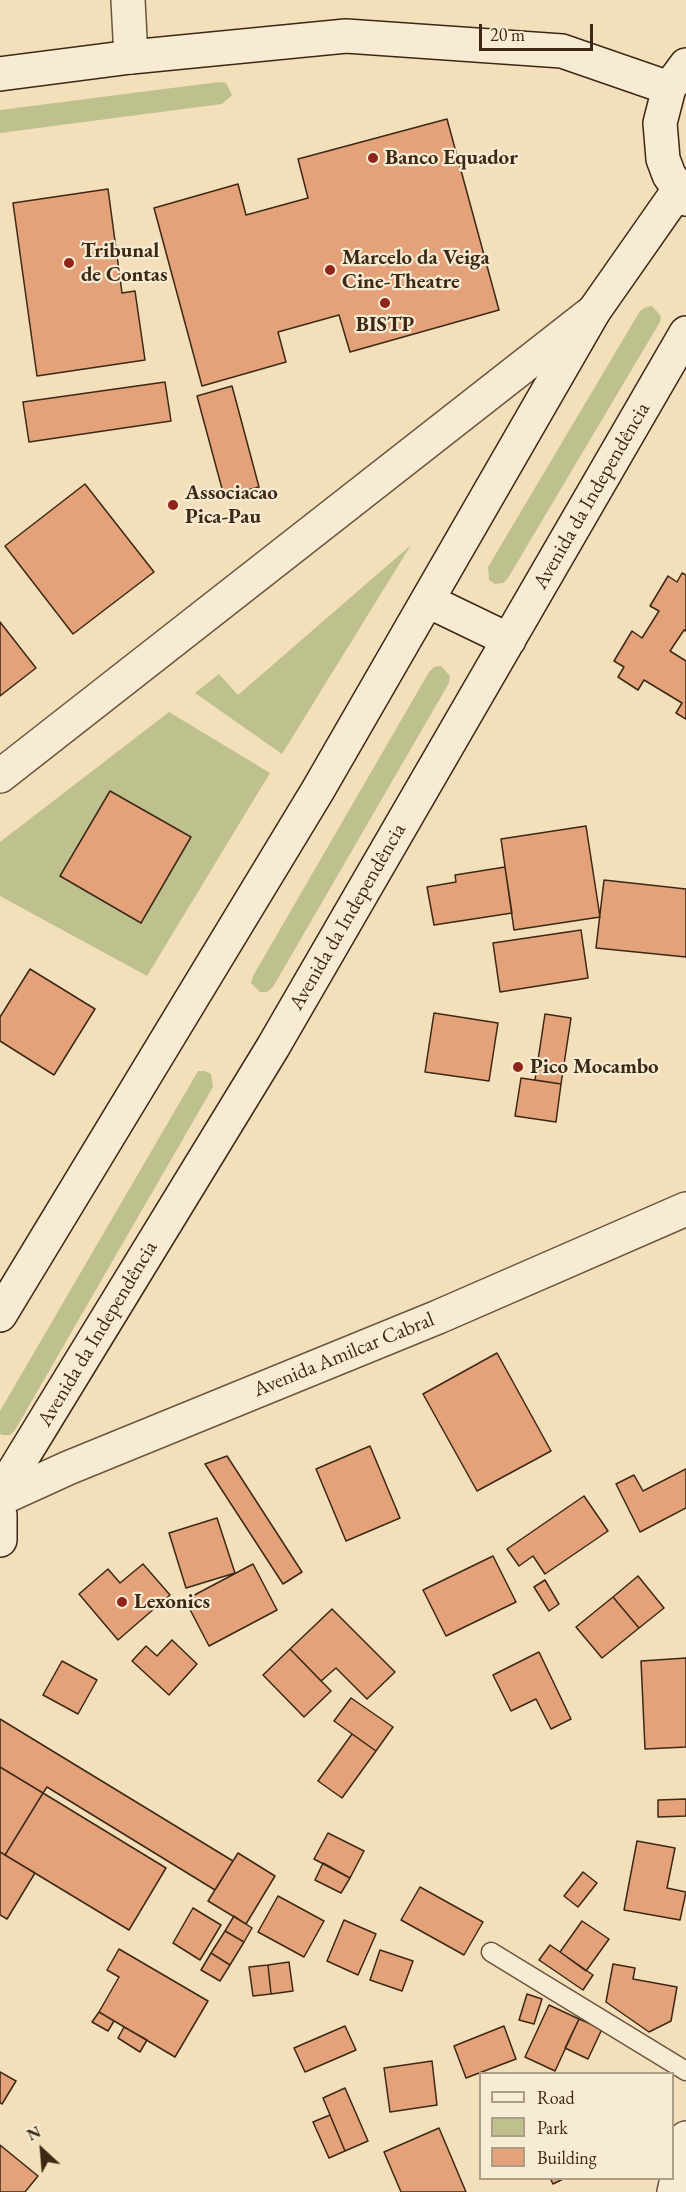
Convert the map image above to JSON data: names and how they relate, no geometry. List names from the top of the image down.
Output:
{
  "streets": {
    "street": ["Avenida da Independência", "Avenida Amilcar Cabral"]
  },
  "crossings": [
    ["Avenida da Independência", "Avenida Amilcar Cabral"]
  ],
  "places": [
    "Banco Equador",
    "Tribunal de Contas",
    "Marcelo da Veiga Cine‐Theatre",
    "BISTP",
    "Associacao Pica-Pau",
    "Pico Mocambo",
    "Lexonics"
  ],
  "legend": ["Road", "Park", "Building"],
  "scale_bar": "20 m",
  "north": "top left"
}
